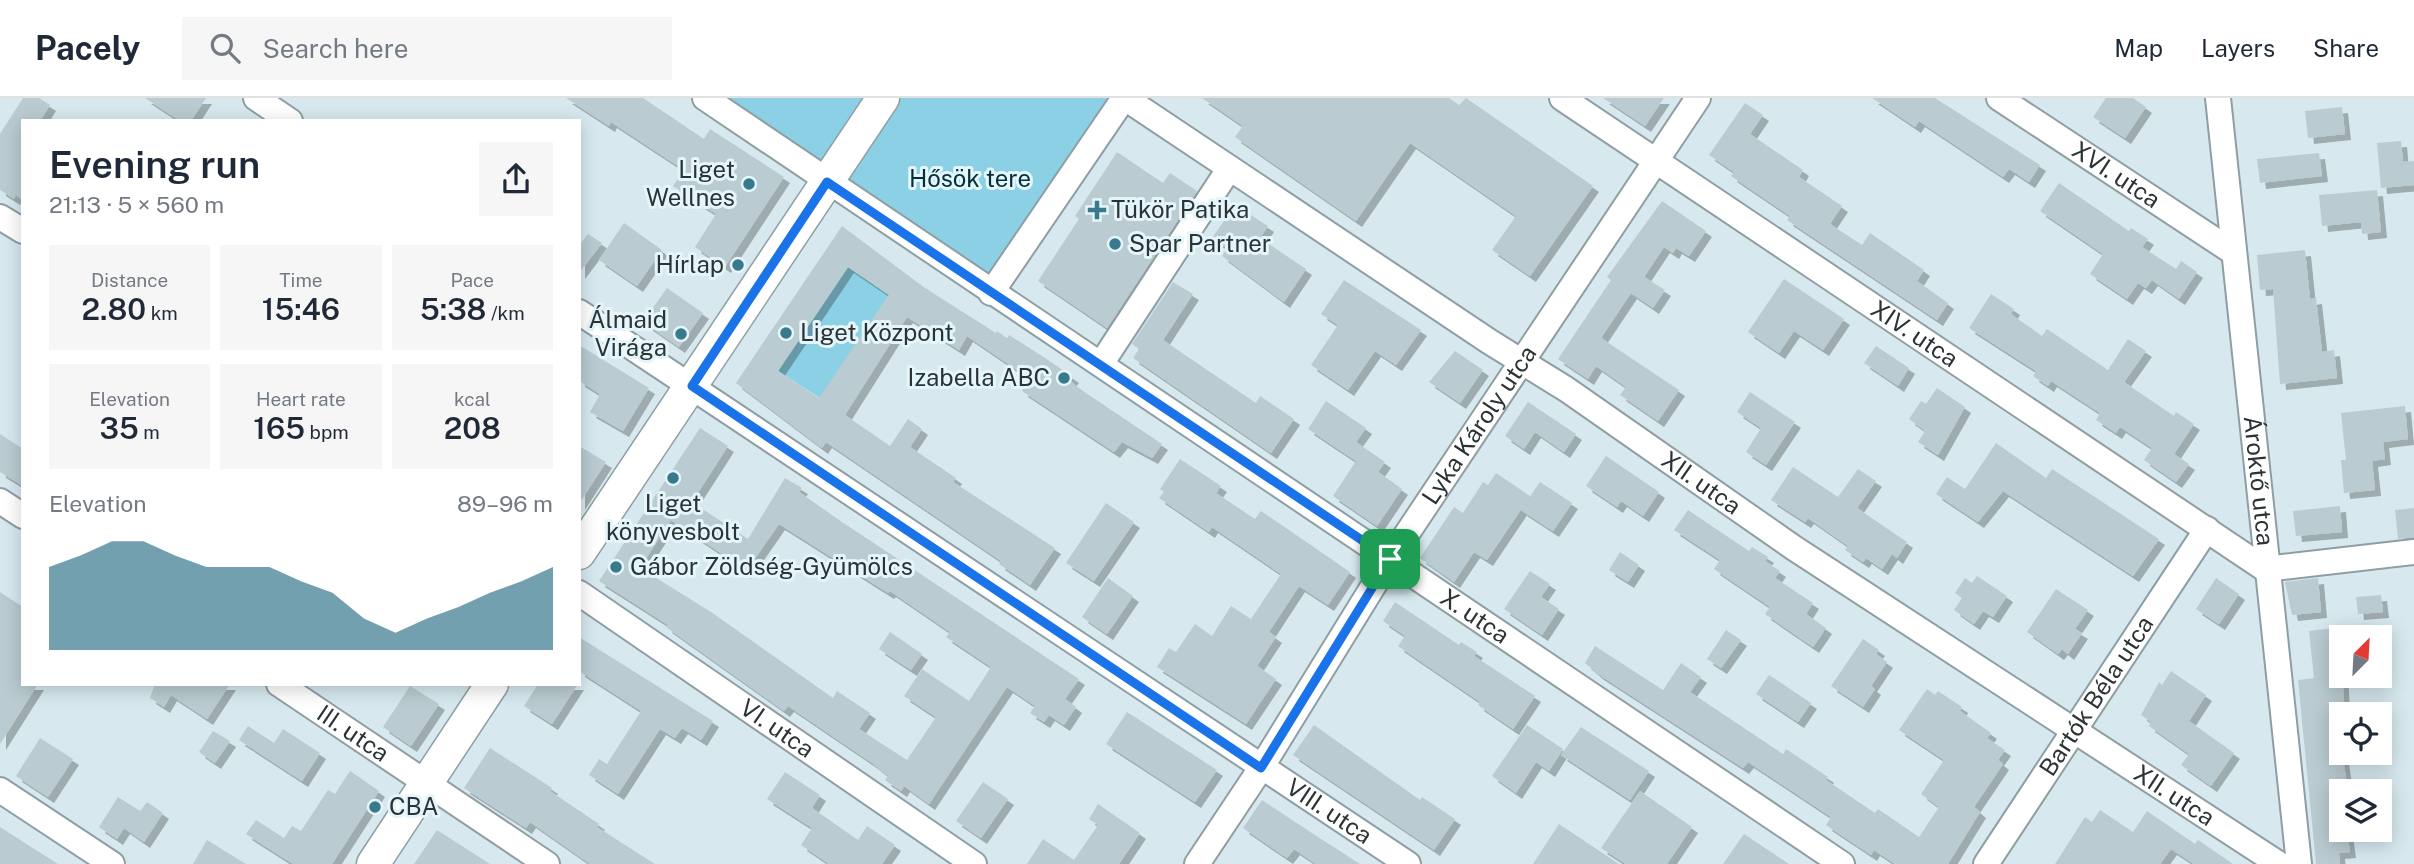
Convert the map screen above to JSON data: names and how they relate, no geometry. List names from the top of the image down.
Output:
{
  "streets": {
    "street": [
      "XVI. utca",
      "XIV. utca",
      "Lyka Károly utca",
      "Ároktő utca",
      "XII. utca",
      "X. utca",
      "Bartók Béla utca",
      "VI. utca",
      "III. utca",
      "VIII. utca"
    ]
  },
  "crossings": [
    ["XVI. utca", "Ároktő utca"],
    ["XIV. utca", "Lyka Károly utca"],
    ["XIV. utca", "Ároktő utca"],
    ["XIV. utca", "Bartók Béla utca"],
    ["Lyka Károly utca", "XII. utca"],
    ["Lyka Károly utca", "X. utca"],
    ["Lyka Károly utca", "VIII. utca"],
    ["XII. utca", "Bartók Béla utca"]
  ],
  "parks": ["Hősök tere"],
  "places": {
    "other": [
      "Liget Wellnes",
      "Spar Partner",
      "Hírlap",
      "Liget Központ",
      "Álmaid Virága",
      "Izabella ABC",
      "Liget könyvesbolt",
      "Gábor Zöldség-Gyümölcs",
      "CBA"
    ],
    "health": ["Tükör Patika"]
  },
  "north": "top right",
  "page": {
    "header": "Pacely",
    "search": "Search here",
    "nav": ["Map", "Layers", "Share"],
    "heading": ["Evening run", "21:13 · 5 × 560 m"],
    "stats": [
      ["Distance", "2.80 km"],
      ["Time", "15:46"],
      ["Pace", "5:38 /km"],
      ["Elevation", "35 m"],
      ["Heart rate", "165 bpm"],
      ["kcal", "208"]
    ],
    "chart": ["Elevation", "89–96 m"]
  }
}
